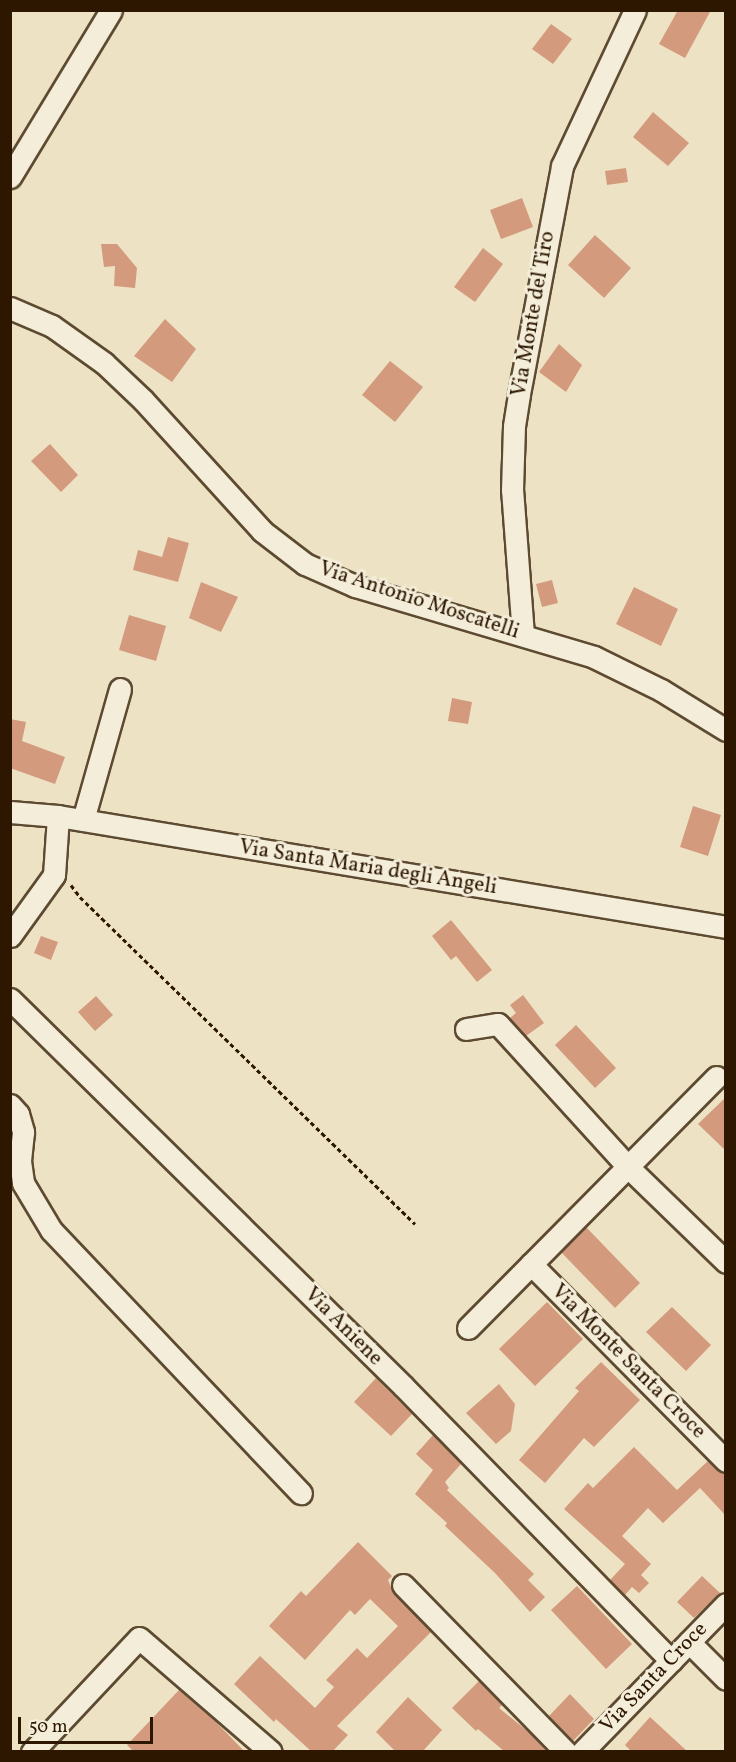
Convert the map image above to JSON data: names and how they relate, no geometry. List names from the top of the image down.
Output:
{
  "streets": {
    "street": [
      "Via Monte del Tiro",
      "Via Antonio Moscatelli",
      "Via Santa Maria degli Angeli",
      "Via Aniene",
      "Via Monte Santa Croce",
      "Via Santa Croce"
    ]
  },
  "crossings": [
    ["Via Monte del Tiro", "Via Antonio Moscatelli"],
    ["Via Aniene", "Via Santa Croce"]
  ],
  "scale_bar": "50 m"
}
